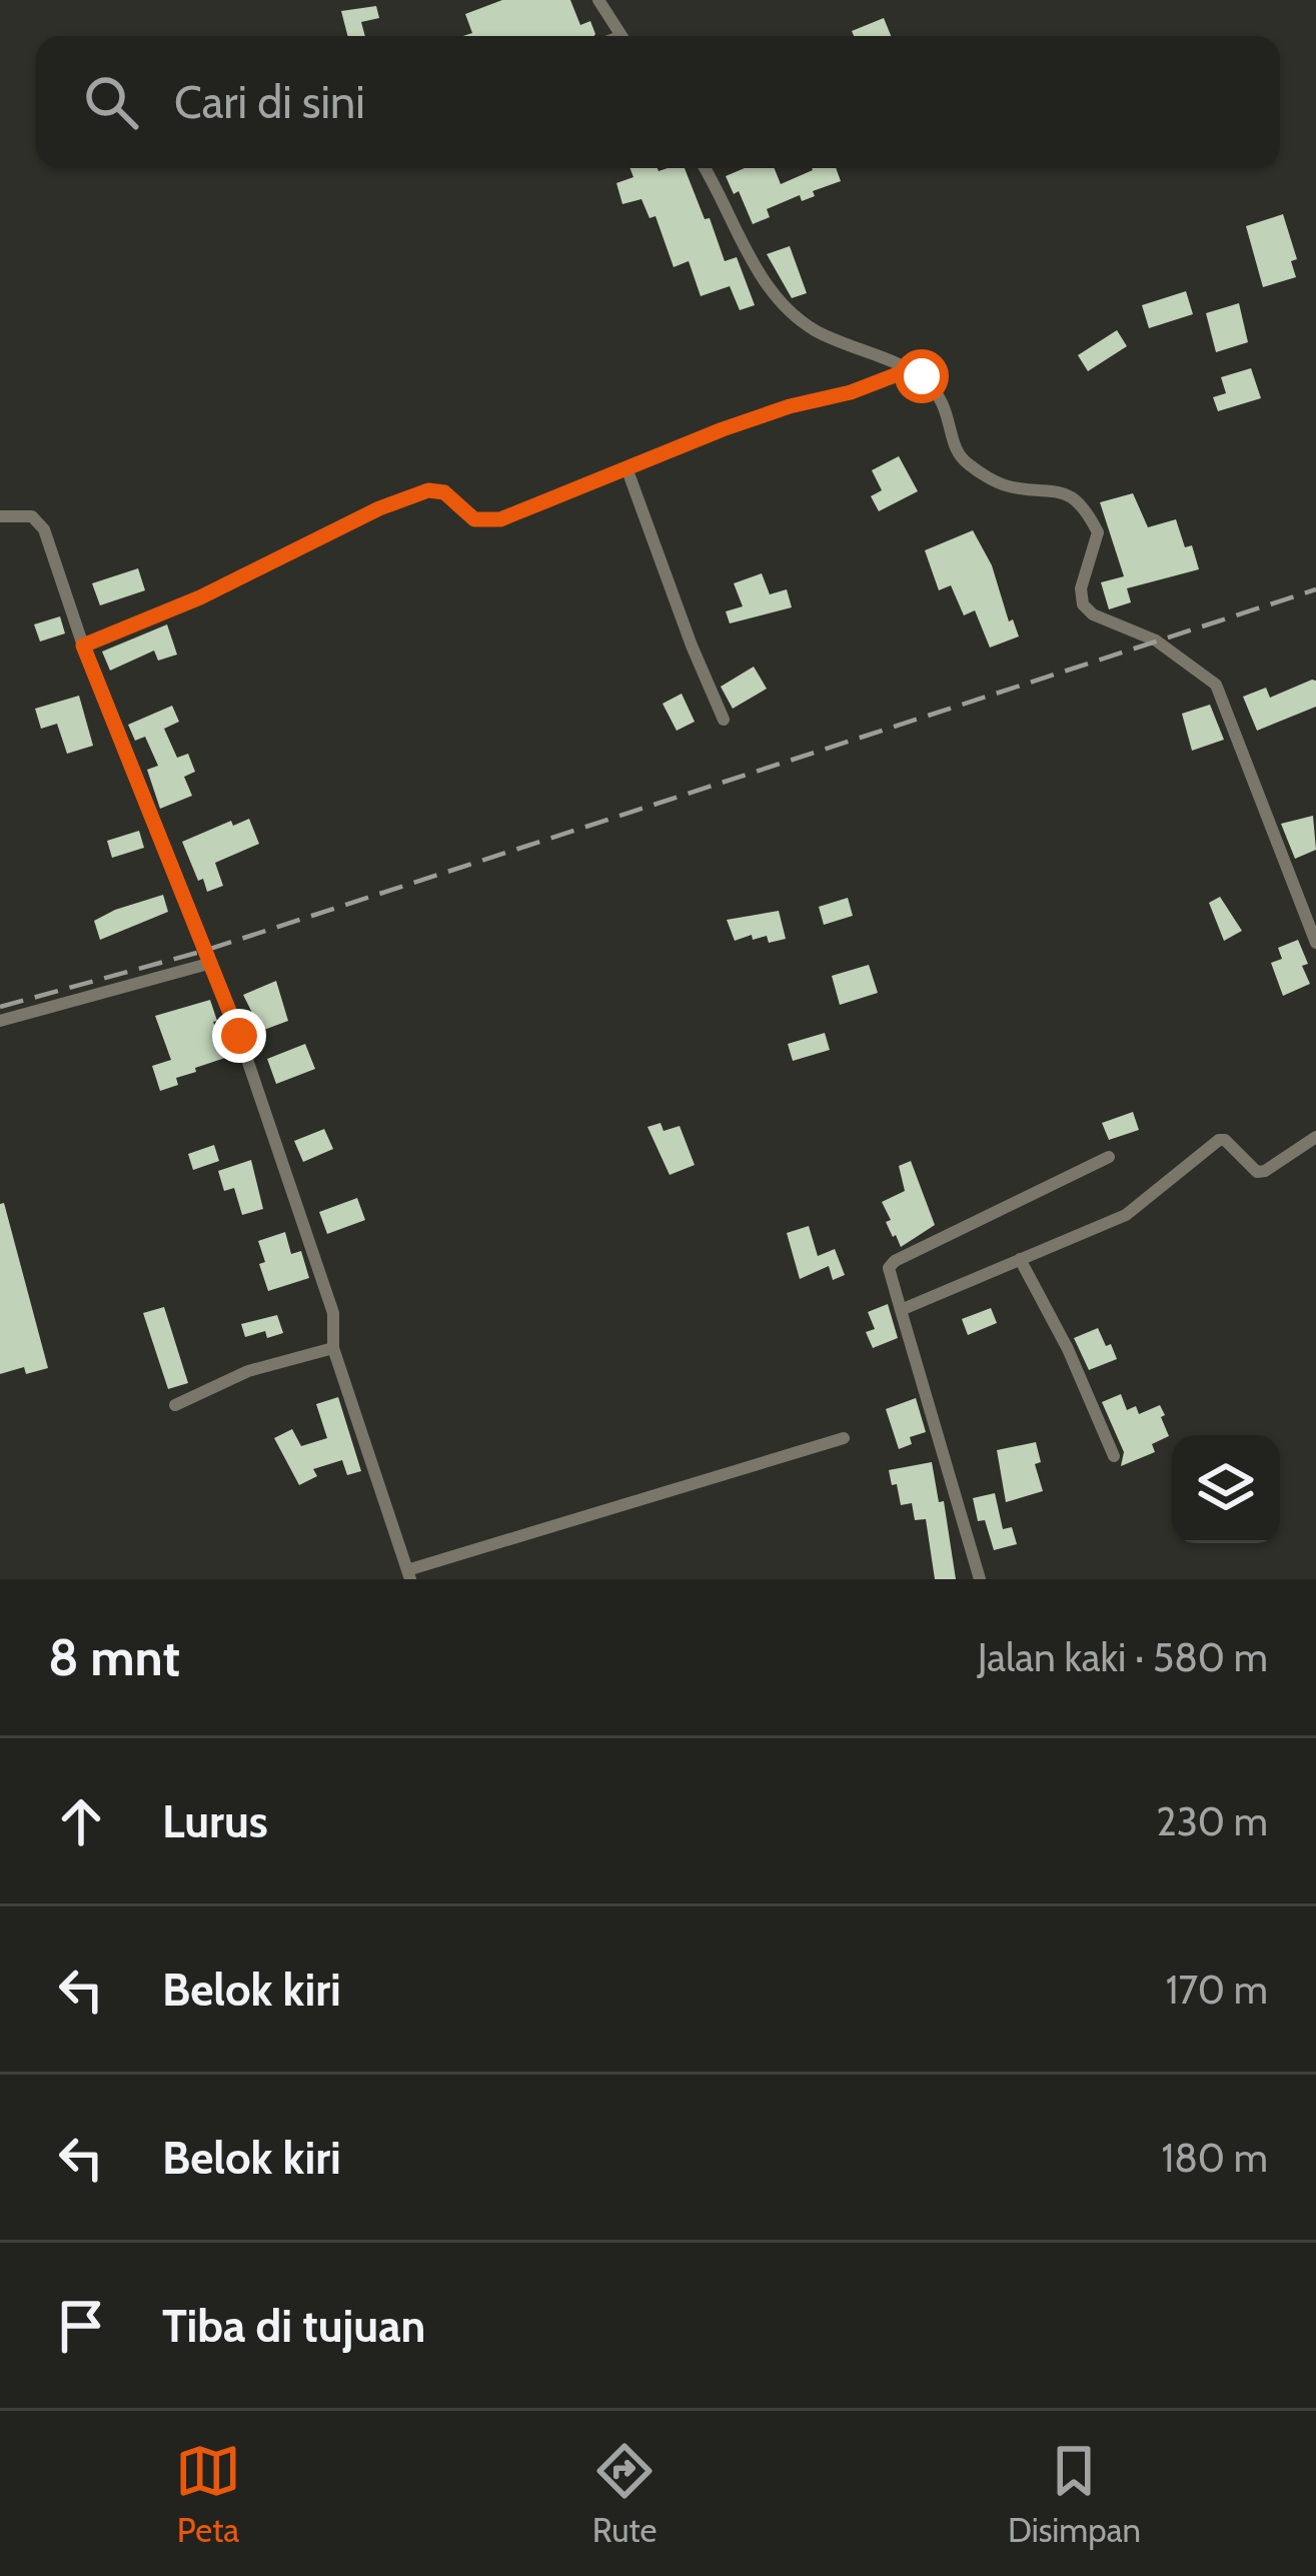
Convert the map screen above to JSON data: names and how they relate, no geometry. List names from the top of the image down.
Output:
{
  "page": {
    "search": "Cari di sini",
    "heading": ["8 mnt", "Jalan kaki · 580 m"],
    "list": [
      ["Lurus", "230 m"],
      ["Belok kiri", "170 m"],
      ["Belok kiri", "180 m"],
      "Tiba di tujuan"
    ],
    "nav": ["Peta", "Rute", "Disimpan"]
  }
}
